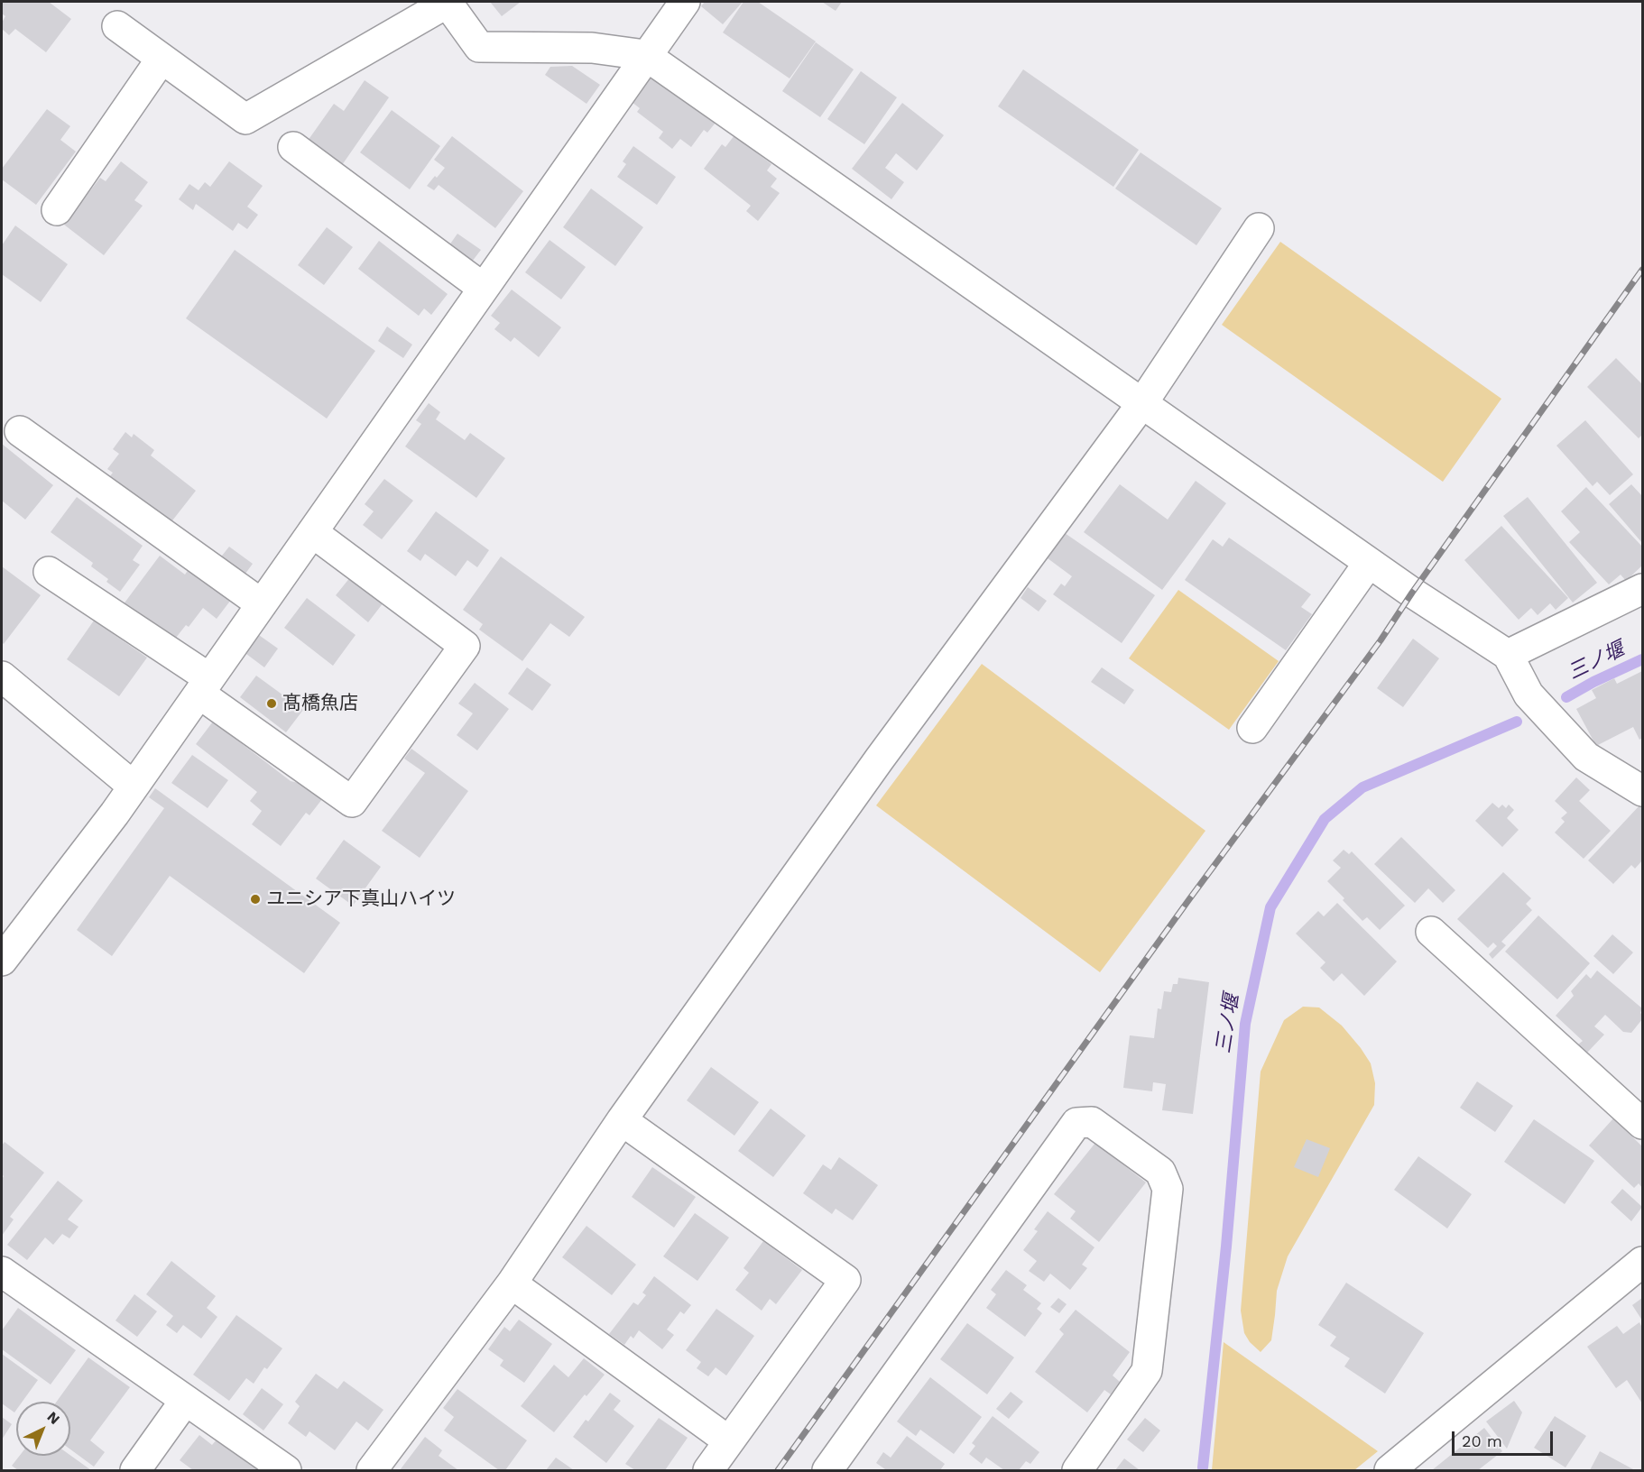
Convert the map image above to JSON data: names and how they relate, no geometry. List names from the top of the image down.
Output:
{
  "water": ["三ノ堰"],
  "places": ["髙橋魚店", "ユニシア下真山ハイツ"],
  "scale_bar": "20 m",
  "north": "top right"
}
